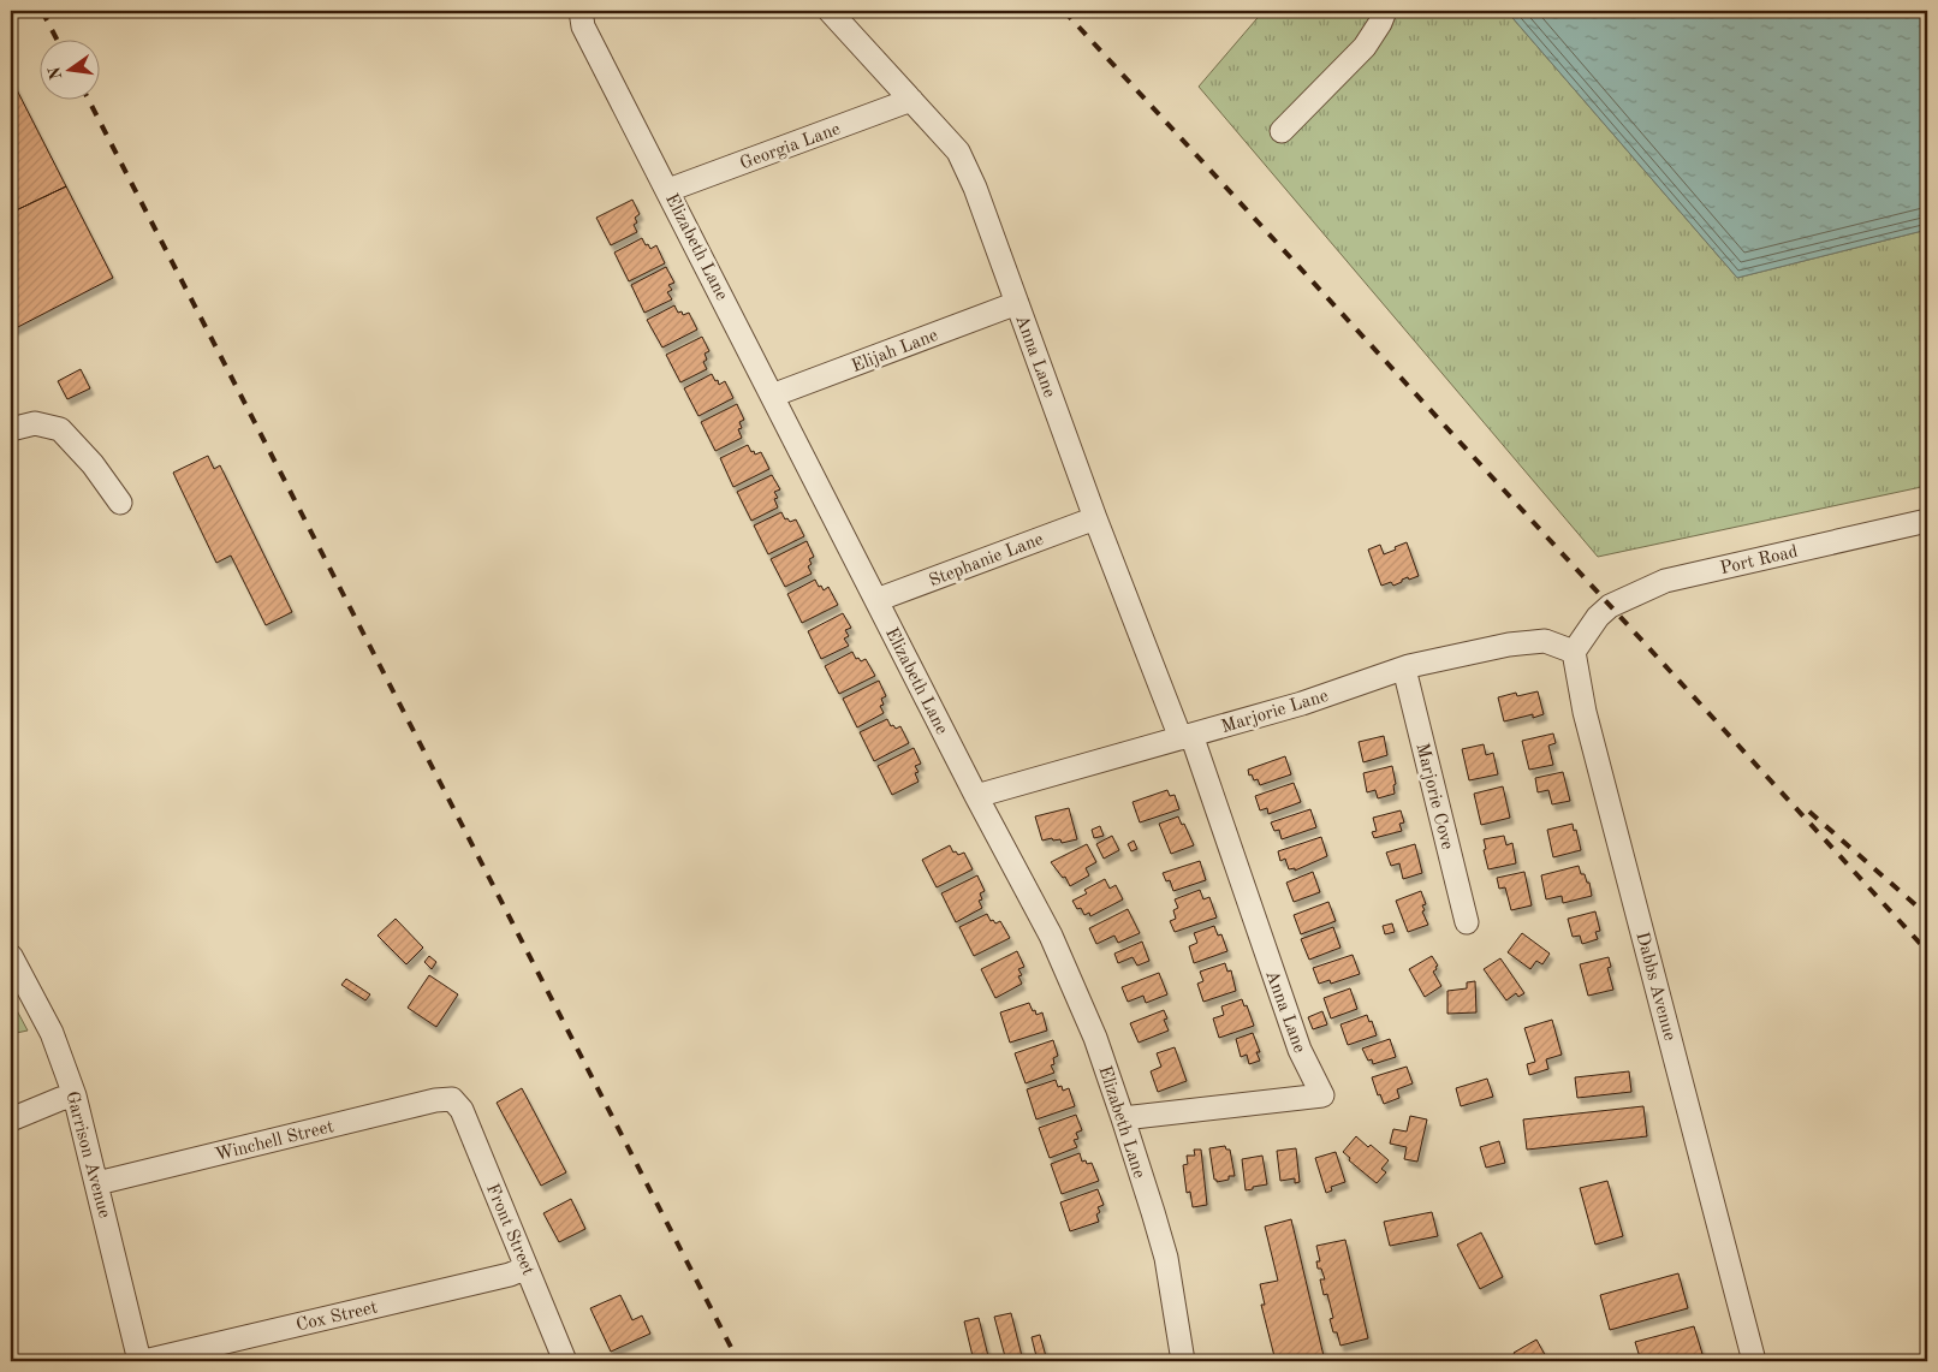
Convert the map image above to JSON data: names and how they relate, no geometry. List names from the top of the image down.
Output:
{
  "streets": {
    "street": [
      "Georgia Lane",
      "Elizabeth Lane",
      "Elijah Lane",
      "Anna Lane",
      "Stephanie Lane",
      "Port Road",
      "Marjorie Lane",
      "Marjorie Cove",
      "Dabbs Avenue",
      "Winchell Street",
      "Garrison Avenue",
      "Front Street",
      "Cox Street"
    ]
  },
  "crossings": [
    ["Georgia Lane", "Elizabeth Lane"],
    ["Georgia Lane", "Anna Lane"],
    ["Elizabeth Lane", "Elijah Lane"],
    ["Elizabeth Lane", "Anna Lane"],
    ["Elizabeth Lane", "Stephanie Lane"],
    ["Elizabeth Lane", "Marjorie Lane"],
    ["Elijah Lane", "Anna Lane"],
    ["Anna Lane", "Stephanie Lane"],
    ["Anna Lane", "Marjorie Lane"],
    ["Port Road", "Marjorie Lane"],
    ["Port Road", "Dabbs Avenue"],
    ["Marjorie Lane", "Marjorie Cove"],
    ["Marjorie Lane", "Dabbs Avenue"],
    ["Winchell Street", "Garrison Avenue"],
    ["Winchell Street", "Front Street"],
    ["Garrison Avenue", "Cox Street"],
    ["Front Street", "Cox Street"]
  ],
  "north": "left"
}
